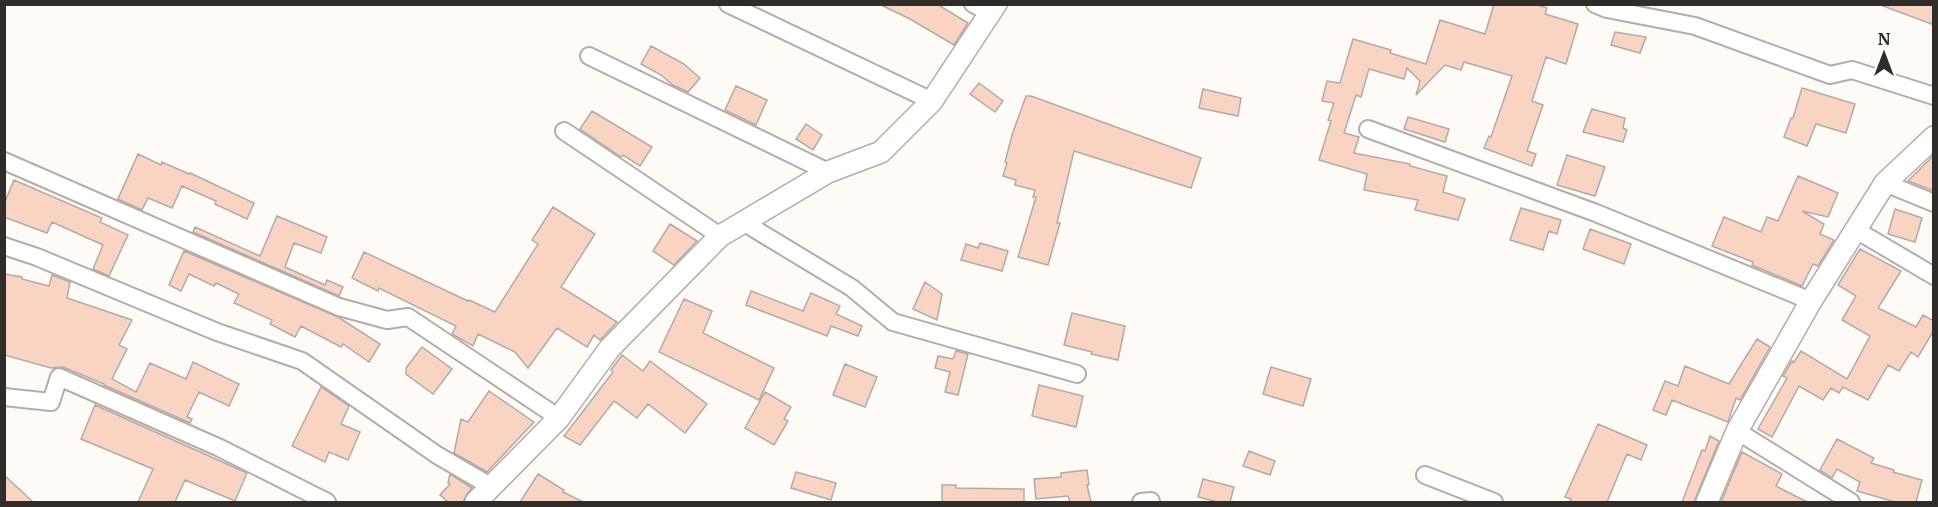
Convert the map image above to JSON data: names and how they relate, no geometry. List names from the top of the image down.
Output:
{
  "north": "top"
}
